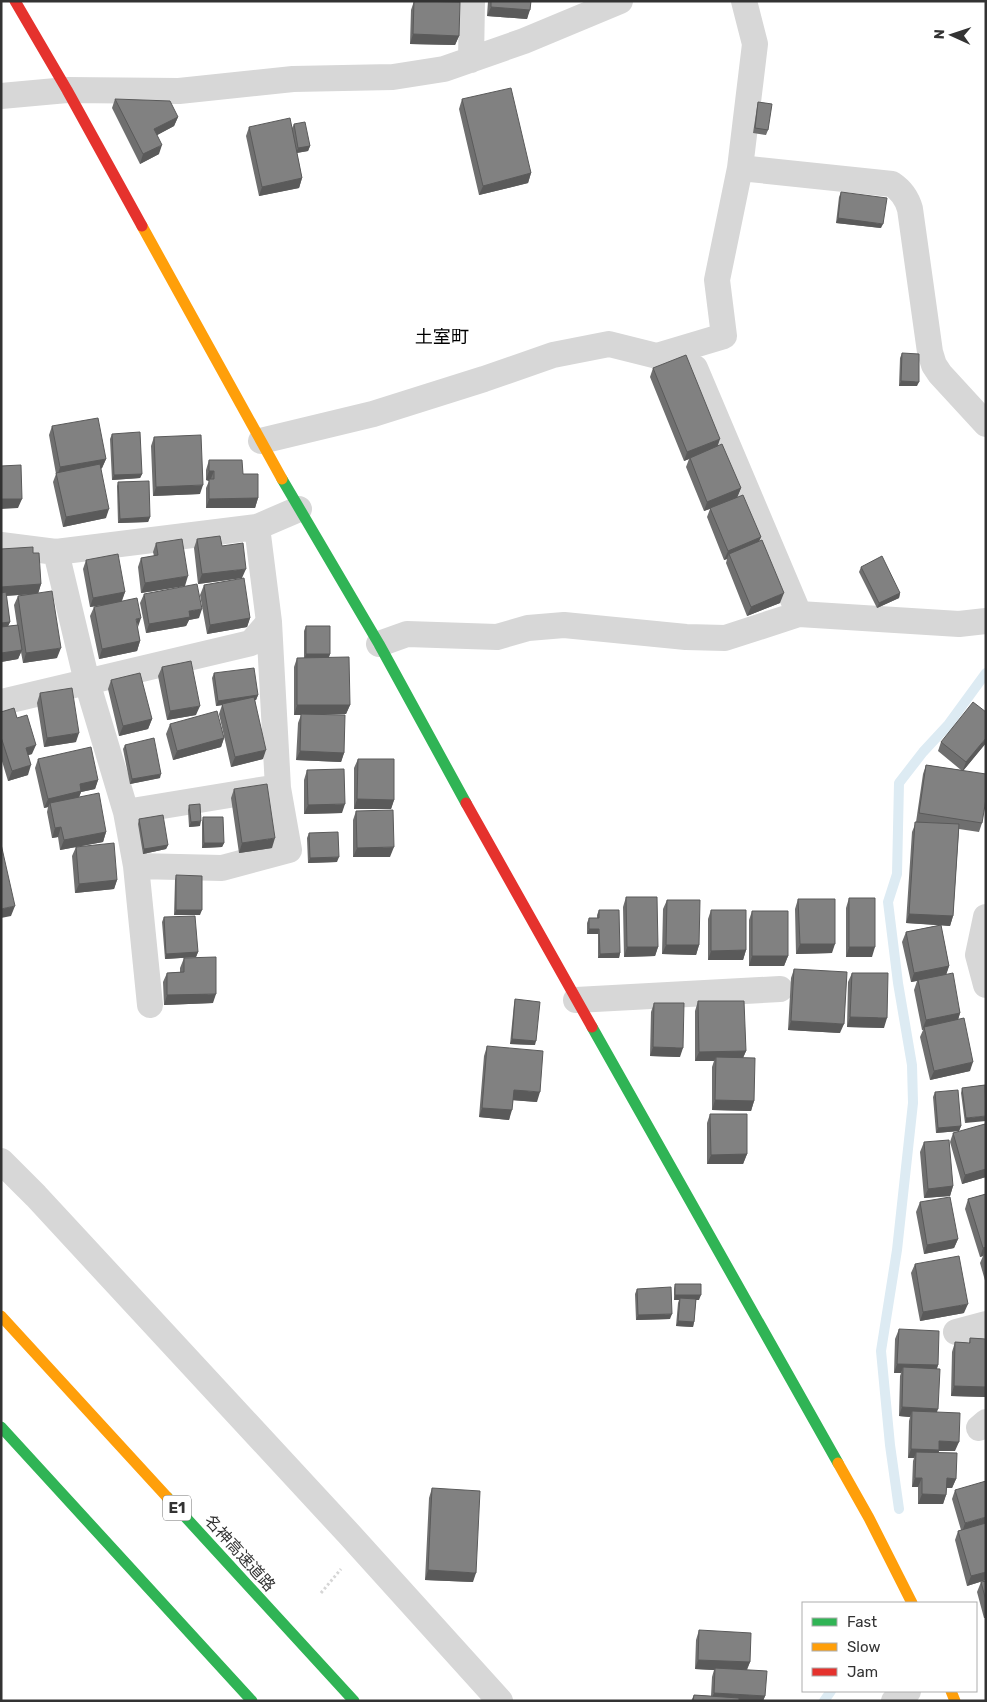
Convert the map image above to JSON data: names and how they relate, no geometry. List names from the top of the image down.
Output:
{
  "streets": {
    "main road": ["E1", "名神高速道路"]
  },
  "districts": ["土室町"],
  "legend": ["Fast", "Slow", "Jam"],
  "north": "left"
}
